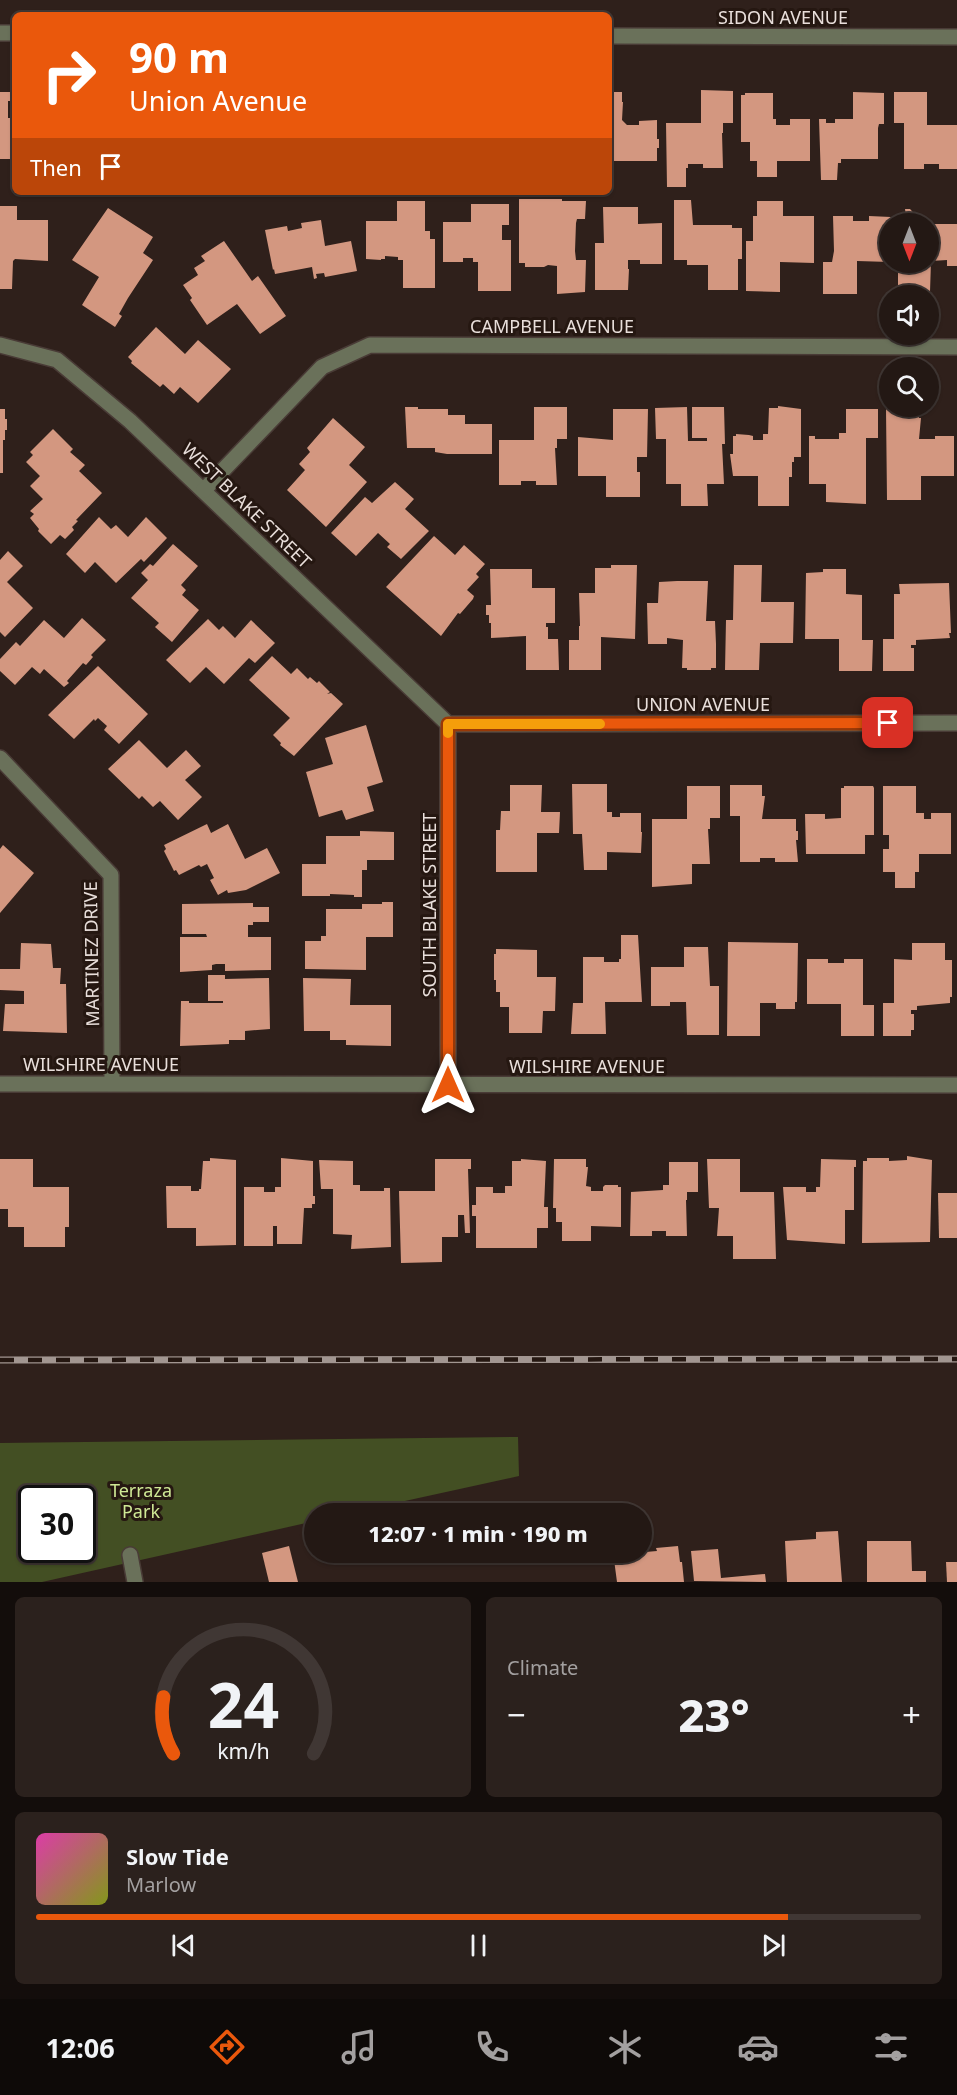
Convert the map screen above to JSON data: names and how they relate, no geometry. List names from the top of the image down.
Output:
{
  "streets": {
    "street": [
      "SIDON AVENUE",
      "CAMPBELL AVENUE",
      "WEST BLAKE STREET",
      "UNION AVENUE",
      "SOUTH BLAKE STREET",
      "MARTINEZ DRIVE",
      "WILSHIRE AVENUE"
    ]
  },
  "crossings": [
    ["CAMPBELL AVENUE", "WEST BLAKE STREET"],
    ["WEST BLAKE STREET", "UNION AVENUE"],
    ["WEST BLAKE STREET", "SOUTH BLAKE STREET"],
    ["UNION AVENUE", "SOUTH BLAKE STREET"],
    ["SOUTH BLAKE STREET", "WILSHIRE AVENUE"],
    ["MARTINEZ DRIVE", "WILSHIRE AVENUE"]
  ],
  "parks": ["Terraza Park"],
  "north": "bottom",
  "page": {
    "turn": ["90 m", "Union Avenue"],
    "then": "Then",
    "limit": "30",
    "trip": "12:07 · 1 min · 190 m",
    "tile": "Climate",
    "heat": ["−", "23°", "+"],
    "song": ["Slow Tide", "Marlow"],
    "tabs": "12:06",
    "gauge": ["24", "km/h"]
  }
}
